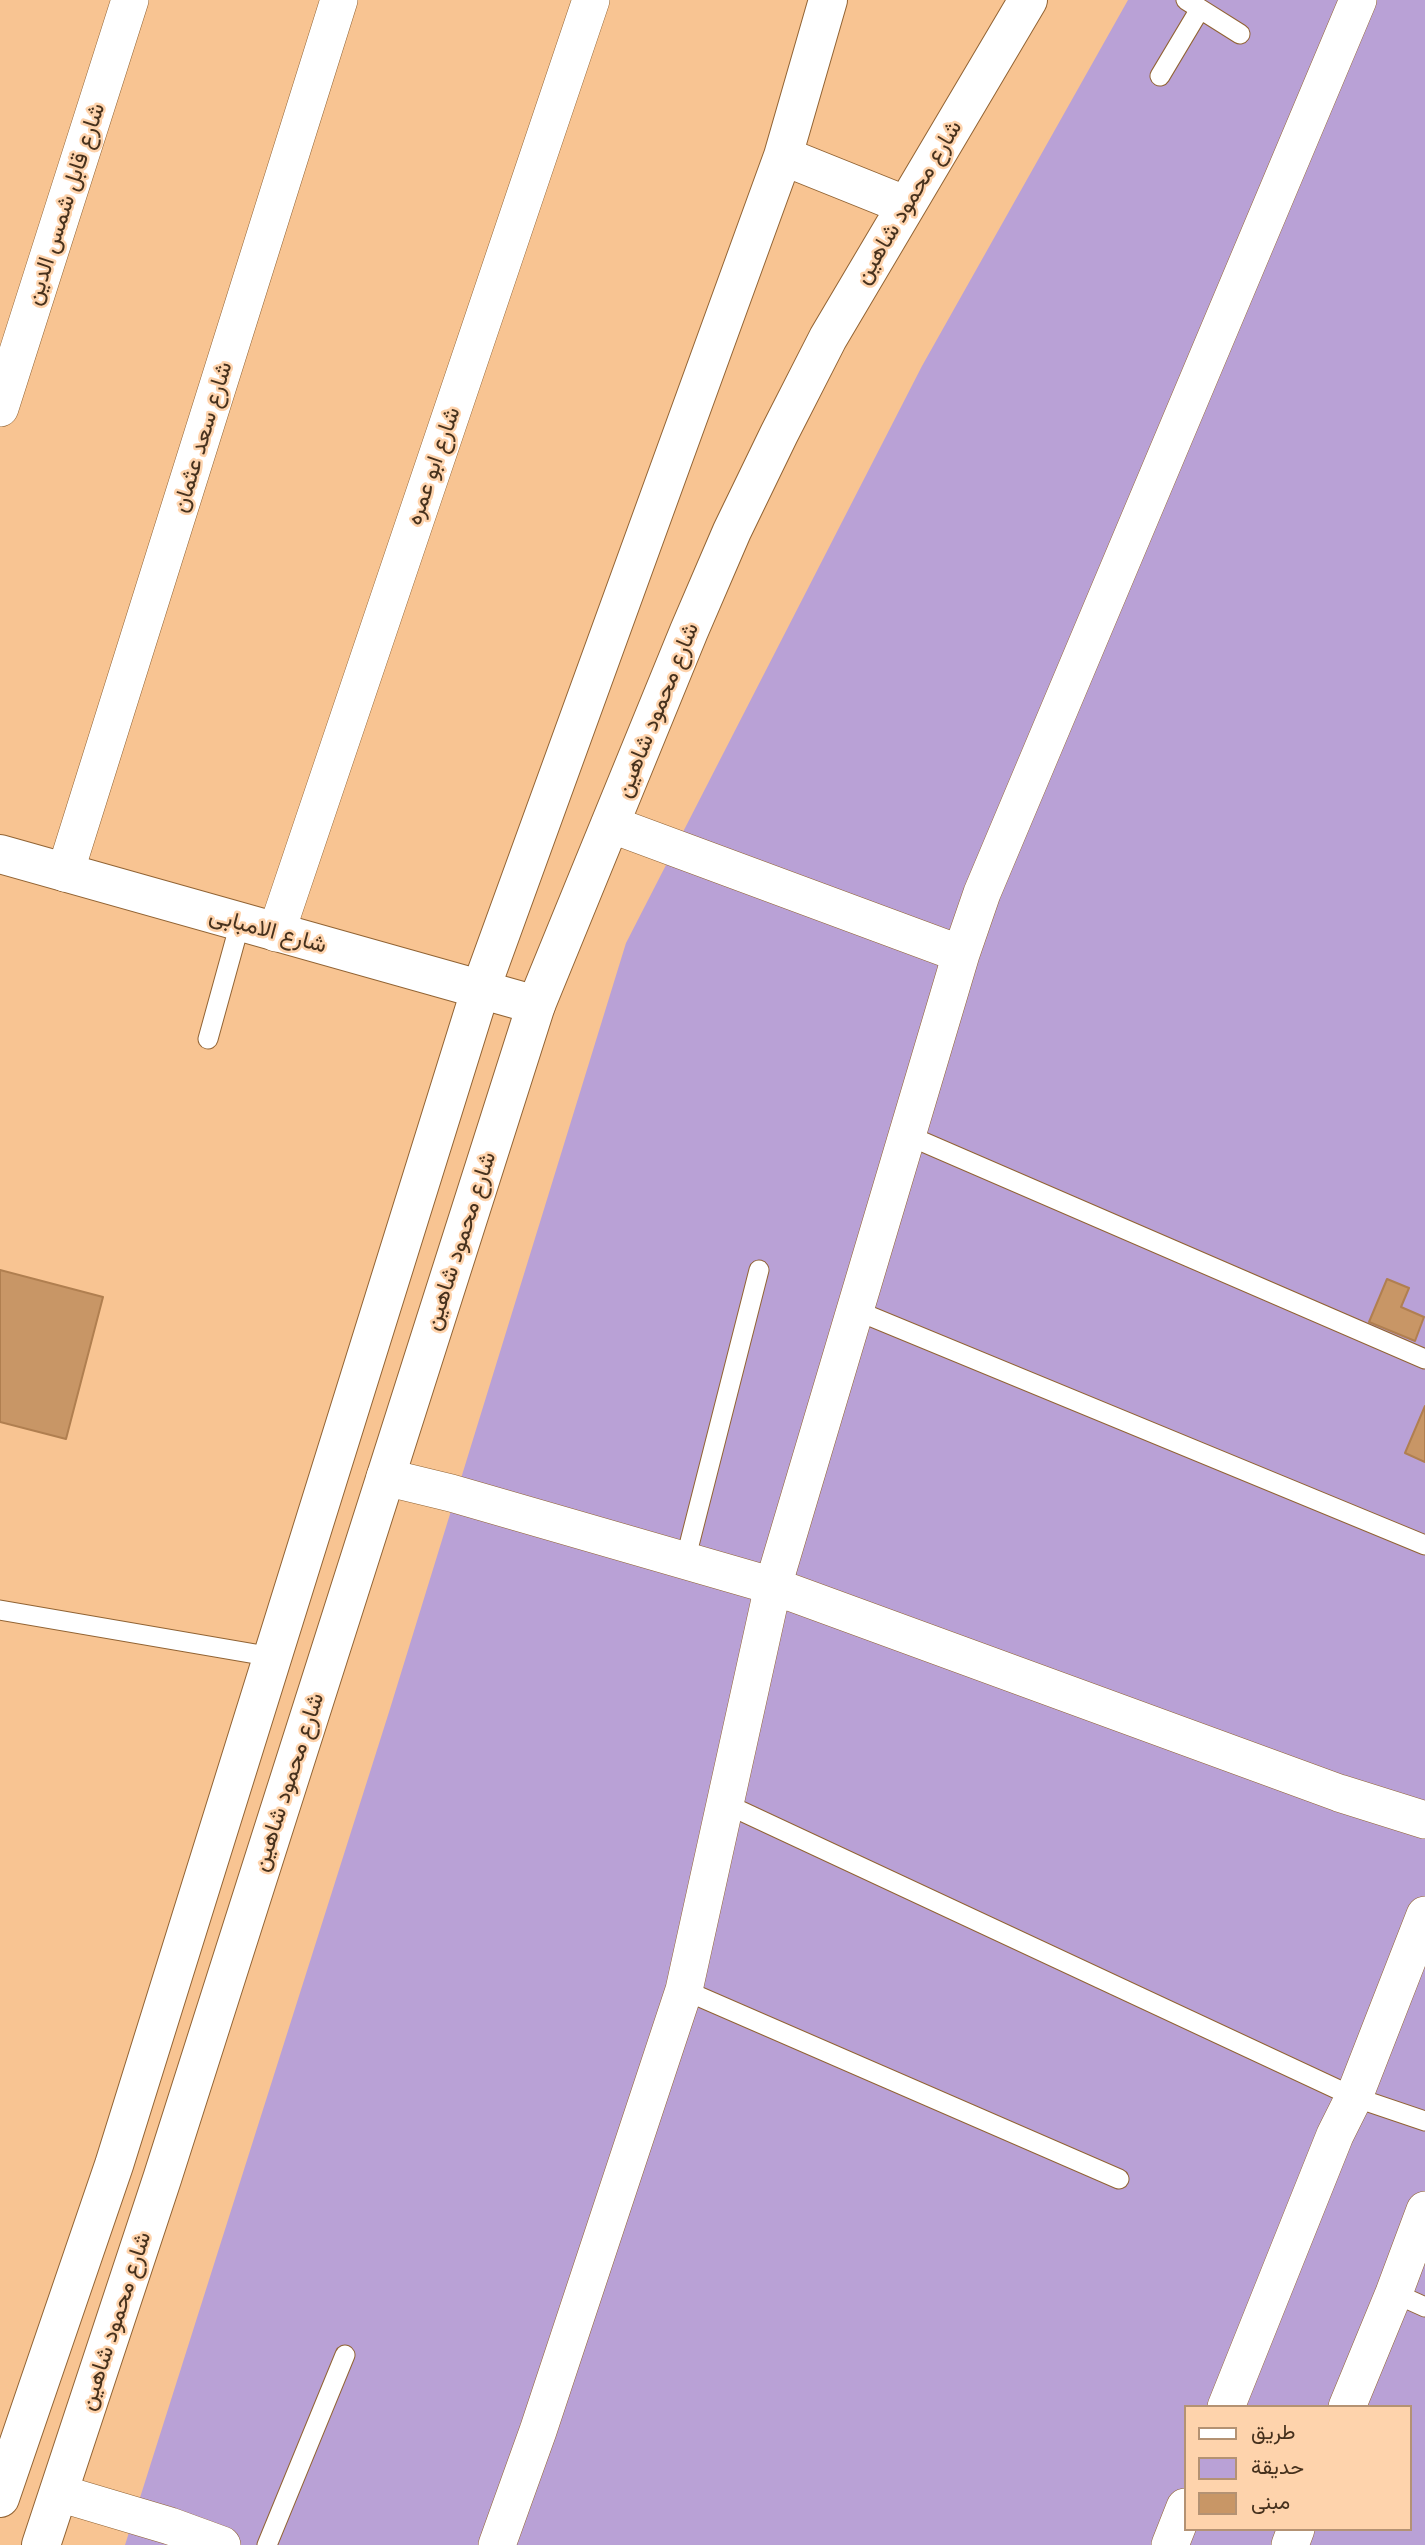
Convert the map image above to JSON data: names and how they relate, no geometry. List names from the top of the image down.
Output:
{
  "streets": {
    "main road": ["شارع محمود شاهين", "شارع الامبابى"],
    "street": ["شارع قابل شمس الدين", "شارع سعد عثمان", "شارع ابو عمره"]
  },
  "crossings": [
    ["شارع محمود شاهين", "شارع الامبابى"],
    ["شارع سعد عثمان", "شارع الامبابى"],
    ["شارع ابو عمره", "شارع الامبابى"]
  ],
  "legend": ["طريق", "حديقة", "مبنى"]
}
